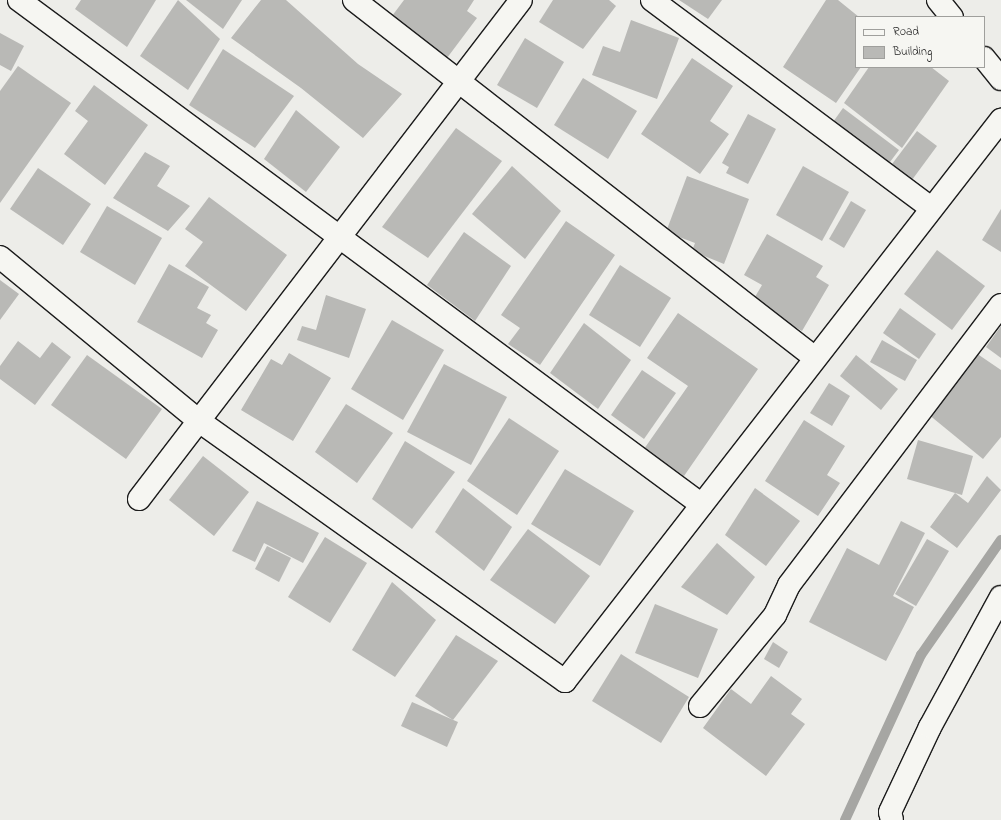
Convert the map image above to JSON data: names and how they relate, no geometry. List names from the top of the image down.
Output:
{
  "legend": ["Road", "Building"]
}
